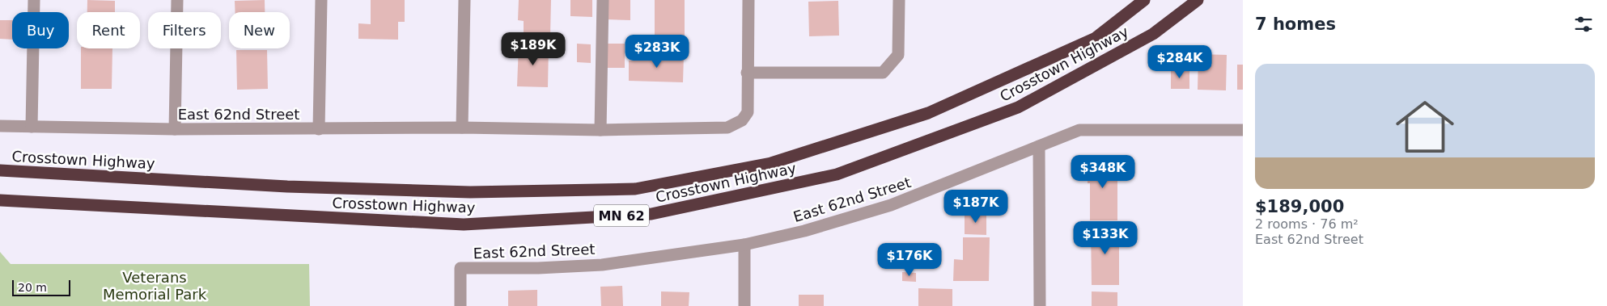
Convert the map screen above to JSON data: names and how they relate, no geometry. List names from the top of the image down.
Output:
{
  "streets": {
    "highway": ["Crosstown Highway", "MN 62"],
    "street": ["East 62nd Street"]
  },
  "parks": ["Veterans Memorial Park"],
  "scale_bar": "20 m",
  "page": {
    "heading": "7 homes",
    "chip": [
      "Buy",
      "Rent",
      "Filters",
      "New"
    ],
    "price": [
      "$189K",
      "$283K",
      "$284K",
      "$348K",
      "$187K",
      "$133K",
      "$176K"
    ],
    "list": [
      {
        "name": "$189,000",
        "note": "2 rooms · 76 m² · East 62nd Street"
      }
    ],
    "scale": "20 m"
  }
}
